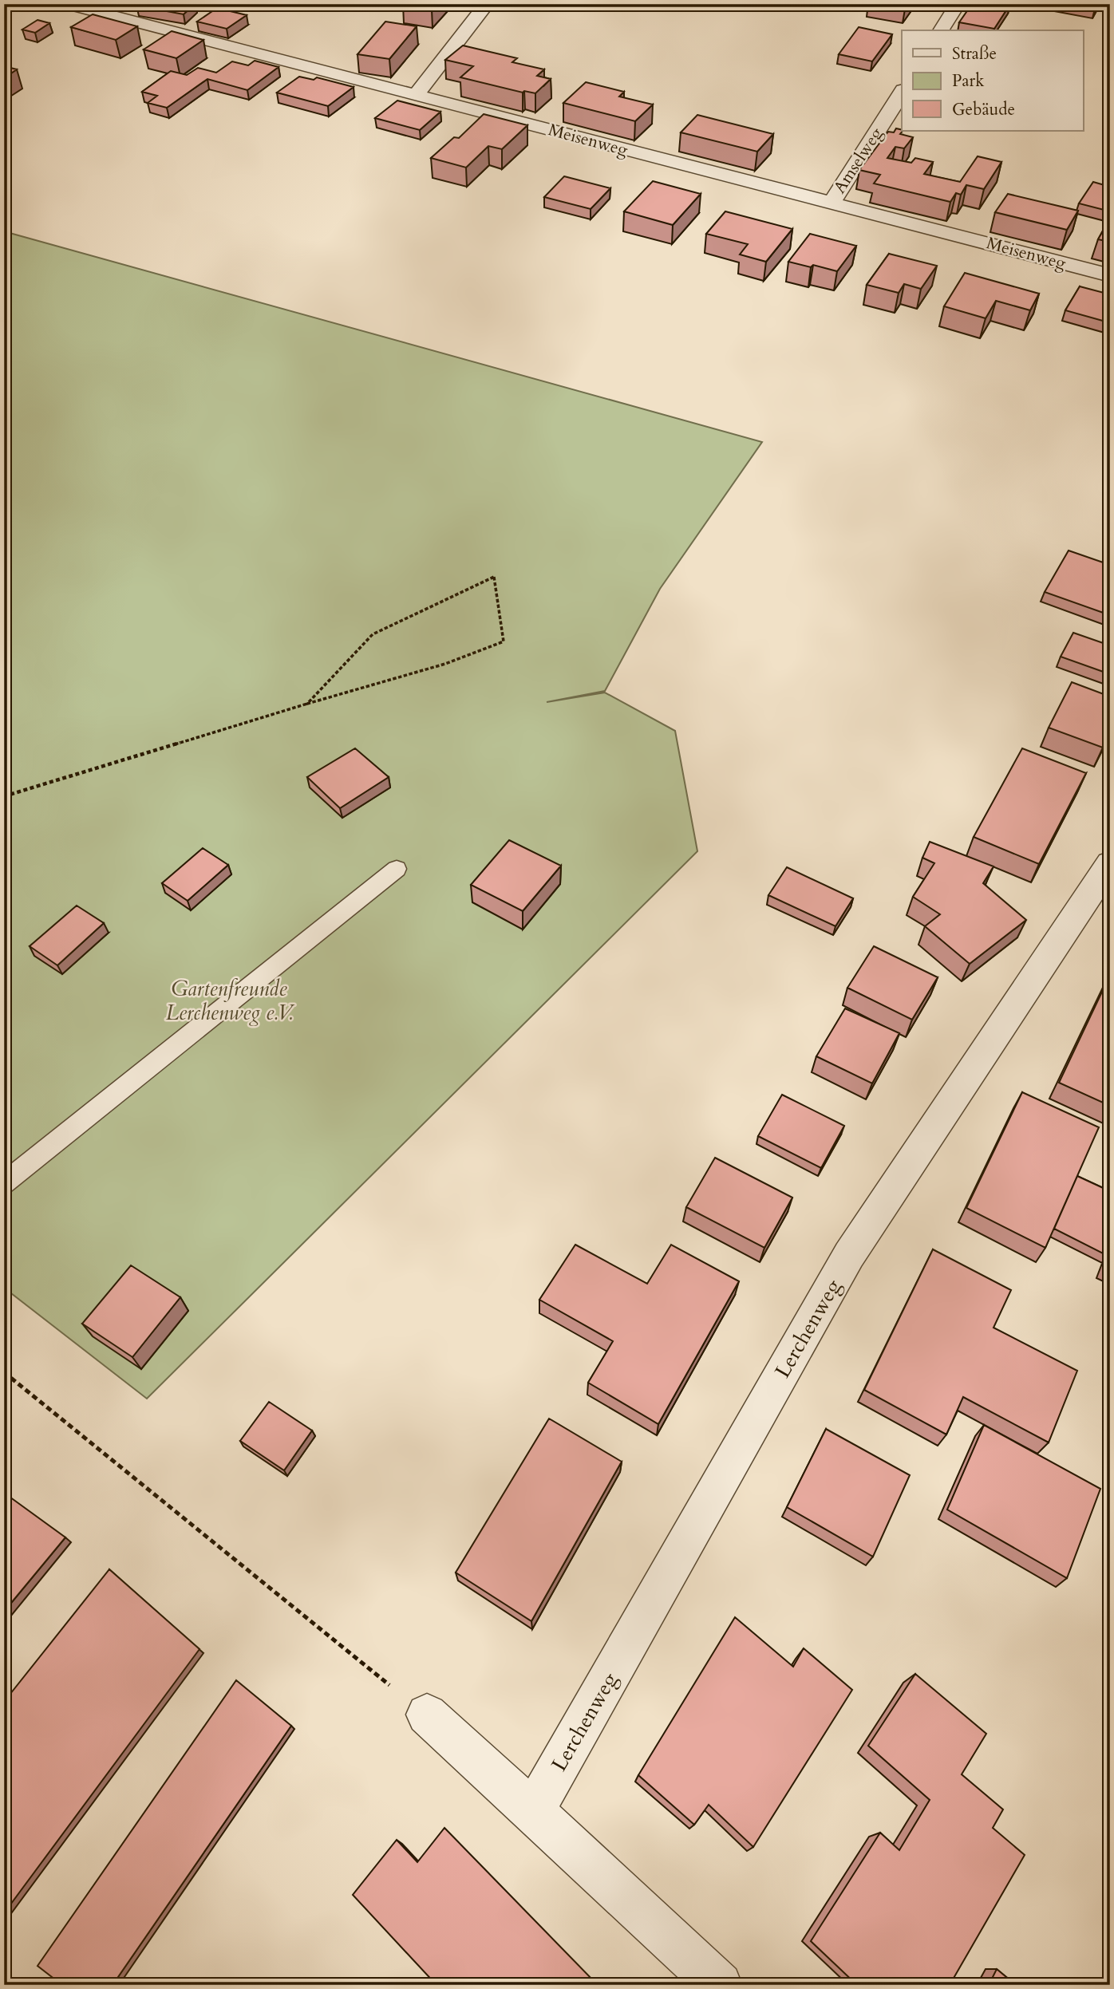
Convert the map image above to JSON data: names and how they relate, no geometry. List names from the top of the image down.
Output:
{
  "streets": {
    "street": ["Meisenweg", "Amselweg", "Lerchenweg"]
  },
  "crossings": [
    ["Meisenweg", "Amselweg"]
  ],
  "parks": ["Gartenfreunde Lerchenweg e.V."],
  "legend": ["Straße", "Park", "Gebäude"]
}
